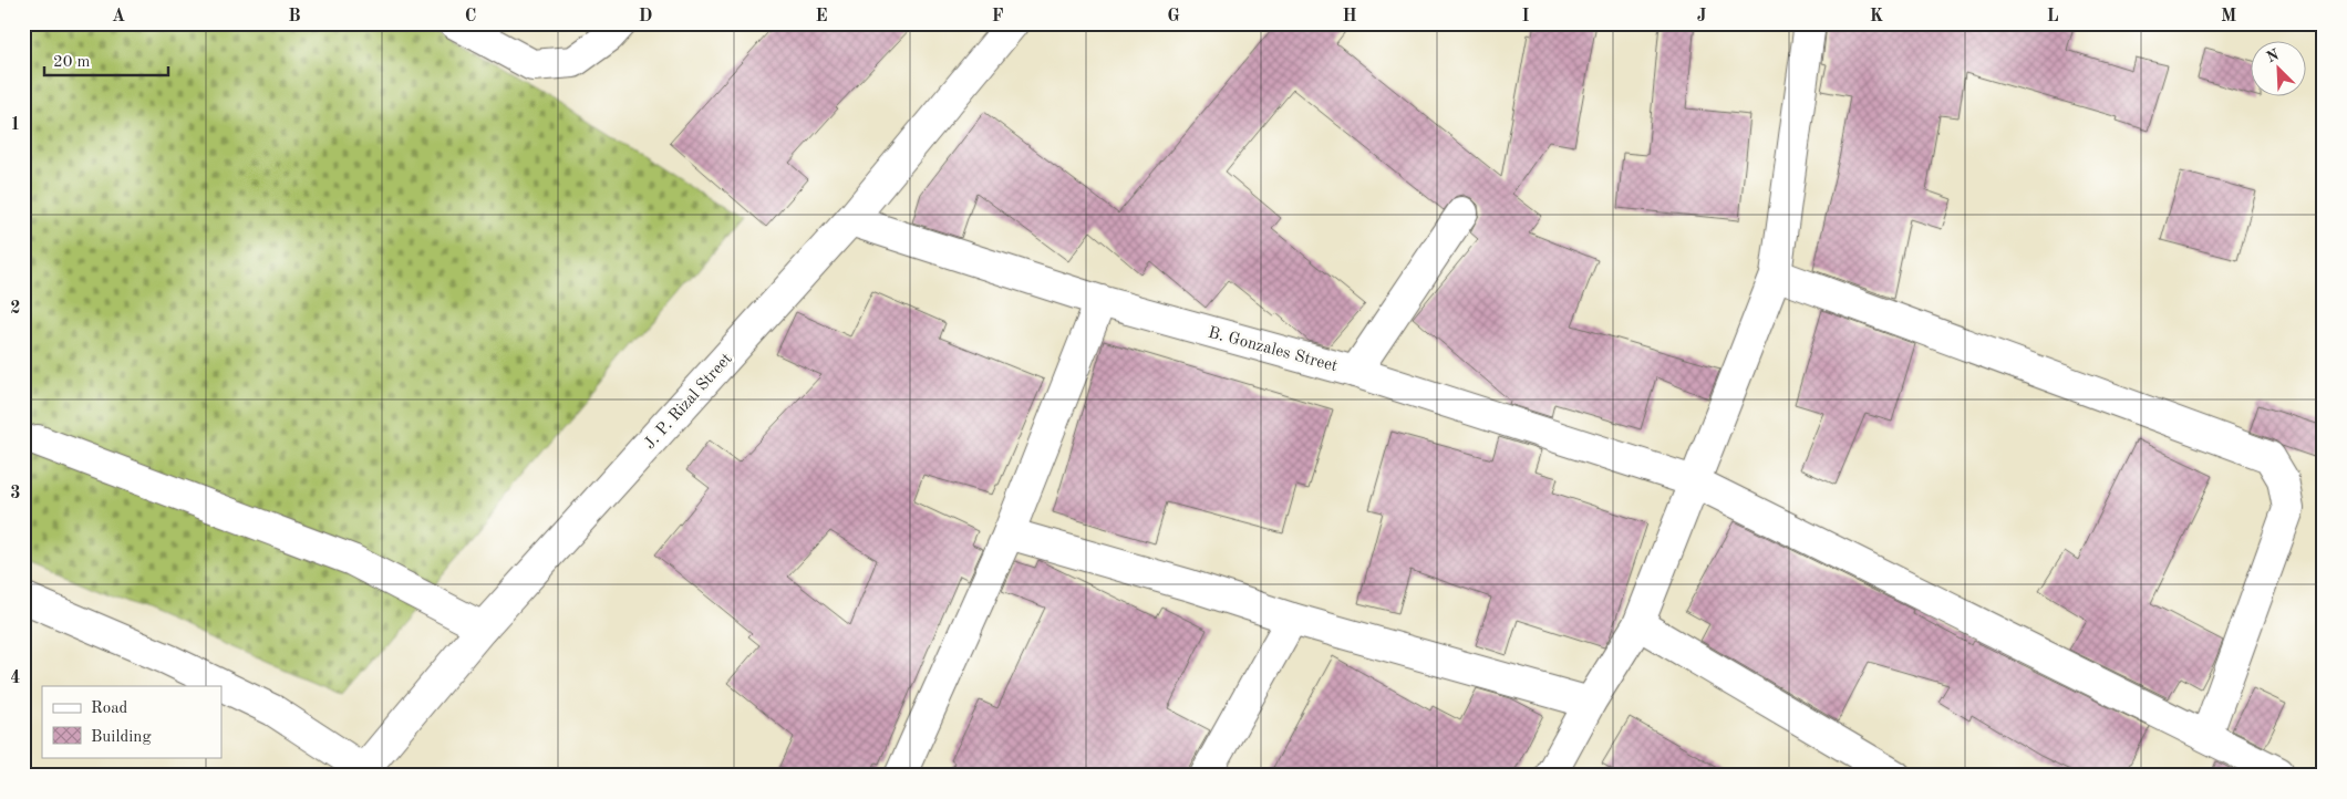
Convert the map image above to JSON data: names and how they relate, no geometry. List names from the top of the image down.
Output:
{
  "streets": {
    "street": ["B. Gonzales Street", "J. P. Rizal Street"]
  },
  "crossings": [
    ["B. Gonzales Street", "J. P. Rizal Street"]
  ],
  "legend": ["Road", "Building"],
  "scale_bar": "20 m",
  "north": "top left",
  "grid": {
    "columns": [
      "A",
      "B",
      "C",
      "D",
      "E",
      "F",
      "G",
      "H",
      "I",
      "J",
      "K",
      "L",
      "M"
    ],
    "rows": [
      "1",
      "2",
      "3",
      "4"
    ]
  }
}
